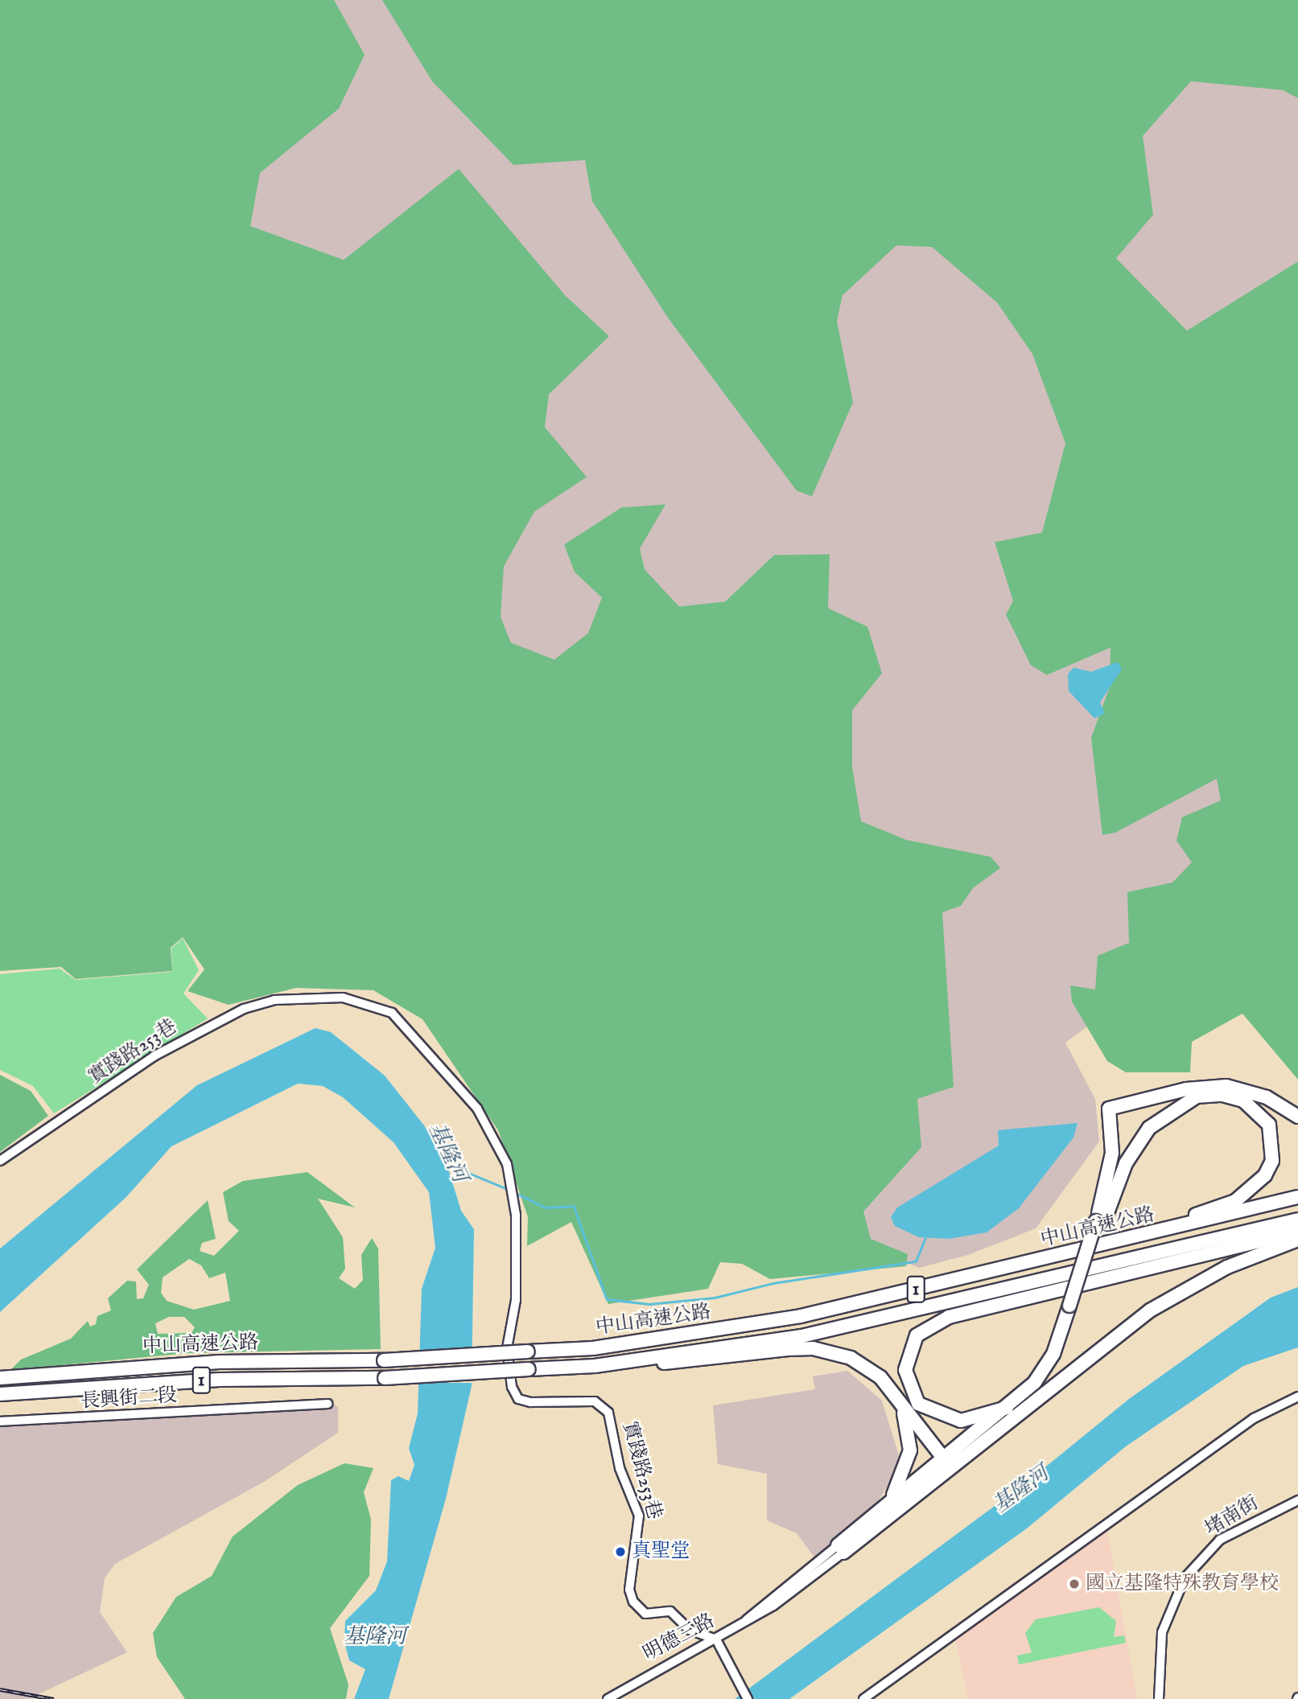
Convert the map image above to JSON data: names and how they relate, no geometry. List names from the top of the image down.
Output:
{
  "streets": {
    "highway": ["中山高速公路", "1"],
    "street": [
      "實踐路253巷",
      "長興街二段",
      "堵南街",
      "明德三路"
    ]
  },
  "crossings": [
    ["實踐路253巷", "明德三路"]
  ],
  "water": ["基隆河"],
  "places": ["真聖堂", "國立基隆特殊教育學校"]
}
